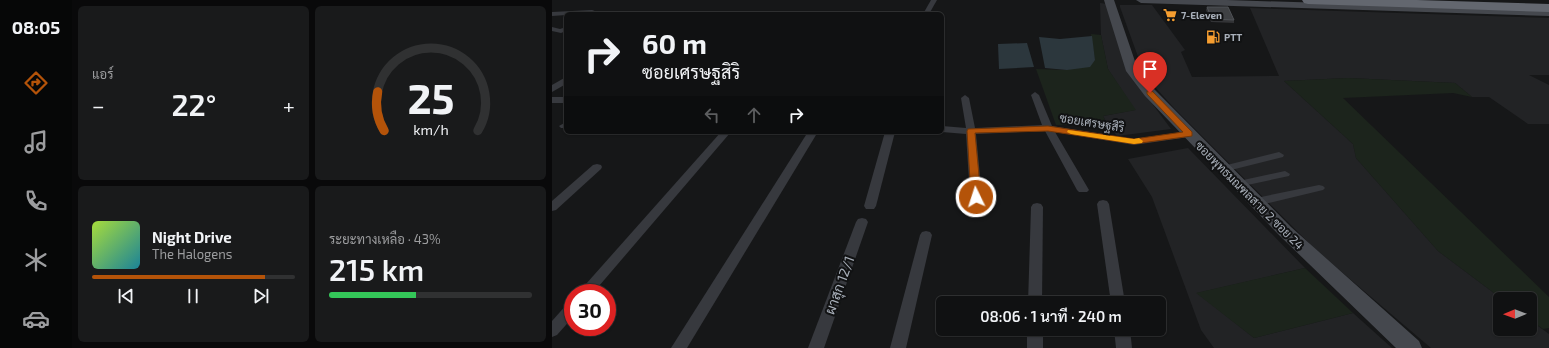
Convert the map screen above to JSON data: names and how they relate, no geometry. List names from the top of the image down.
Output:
{
  "streets": {
    "street": ["ซอยเศรษฐสิริ", "ซอยพุทธมณฑลสาย 2 ซอย 24", "ผาสุก 12/1"]
  },
  "crossings": [
    ["ซอยเศรษฐสิริ", "ซอยพุทธมณฑลสาย 2 ซอย 24"]
  ],
  "places": {
    "supermarket": ["7-Eleven"],
    "fuel station": ["PTT"]
  },
  "north": "left",
  "page": {
    "tabs": "08:05",
    "tile": [
      "แอร์",
      ["ระยะทางเหลือ · 43%", "215 km"]
    ],
    "turn": ["60 m", "ซอยเศรษฐสิริ"],
    "heat": ["−", "22°", "+"],
    "song": ["Night Drive", "The Halogens"],
    "limit": "30",
    "trip": "08:06 · 1 นาที · 240 m",
    "gauge": ["25", "km/h"]
  }
}
